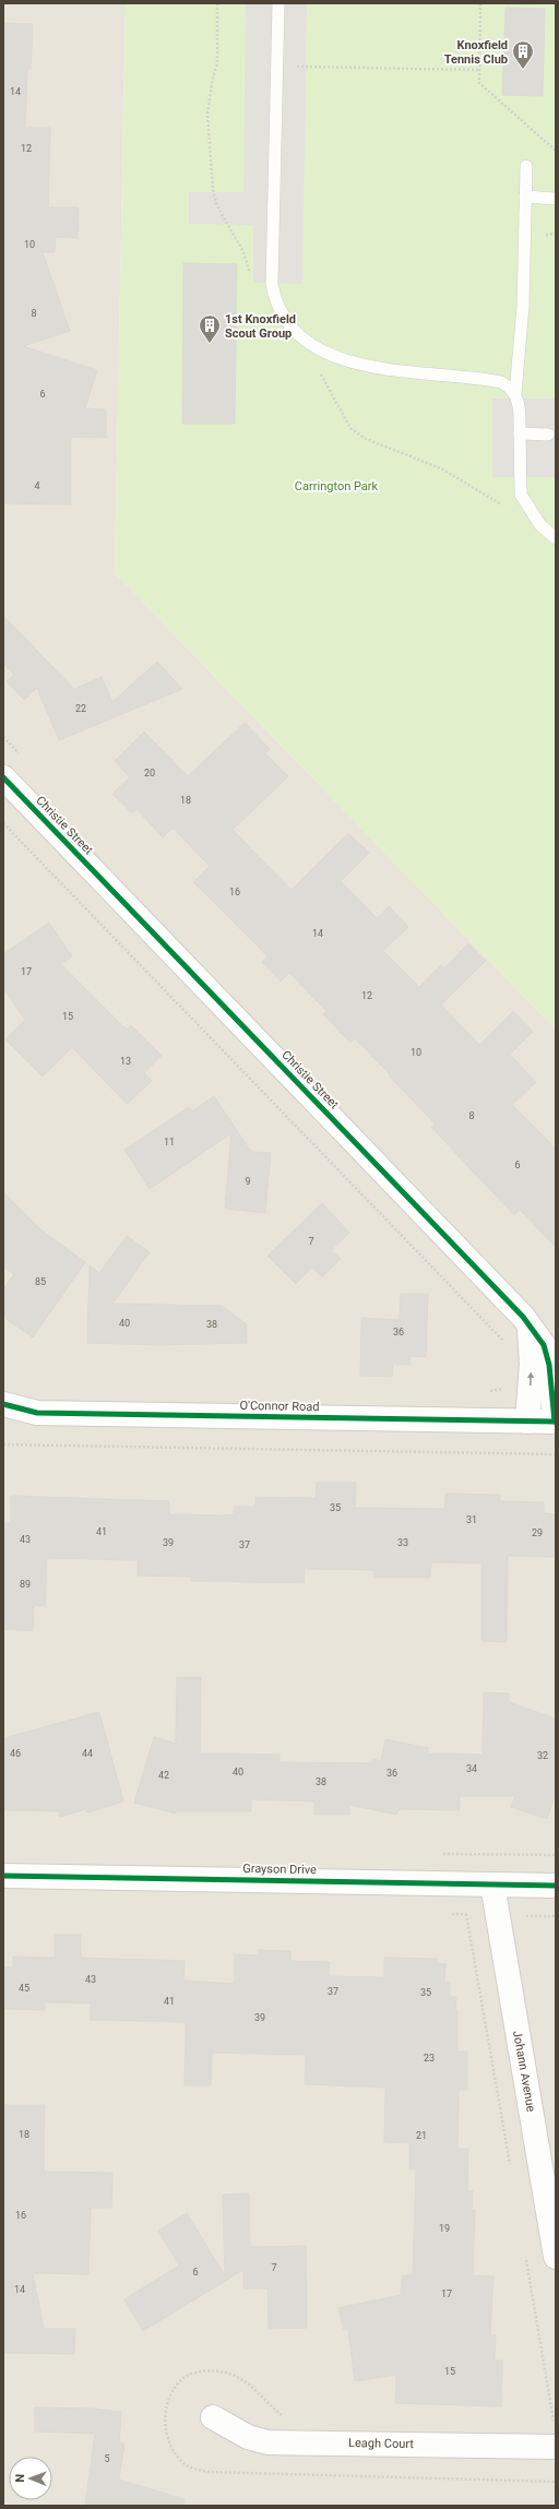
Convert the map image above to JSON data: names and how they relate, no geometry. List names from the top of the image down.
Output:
{
  "streets": {
    "street": [
      "Christie Street",
      "O'Connor Road",
      "Grayson Drive",
      "Johann Avenue",
      "Leagh Court"
    ]
  },
  "crossings": [
    ["Christie Street", "O'Connor Road"],
    ["Grayson Drive", "Johann Avenue"]
  ],
  "parks": ["Carrington Park"],
  "places": {
    "building": ["Knoxfield Tennis Club", "1st Knoxfield Scout Group"]
  },
  "house_numbers": [
    "14",
    "12",
    "10",
    "8",
    "6",
    "4",
    "22",
    "20",
    "18",
    "16",
    "14",
    "17",
    "12",
    "15",
    "10",
    "13",
    "8",
    "11",
    "6",
    "9",
    "7",
    "85",
    "40",
    "38",
    "36",
    "35",
    "31",
    "41",
    "29",
    "43",
    "39",
    "33",
    "37",
    "89",
    "46",
    "44",
    "32",
    "34",
    "40",
    "36",
    "42",
    "38",
    "43",
    "45",
    "37",
    "35",
    "41",
    "39",
    "23",
    "18",
    "21",
    "16",
    "19",
    "7",
    "6",
    "14",
    "17",
    "15",
    "5"
  ],
  "north": "left"
}
